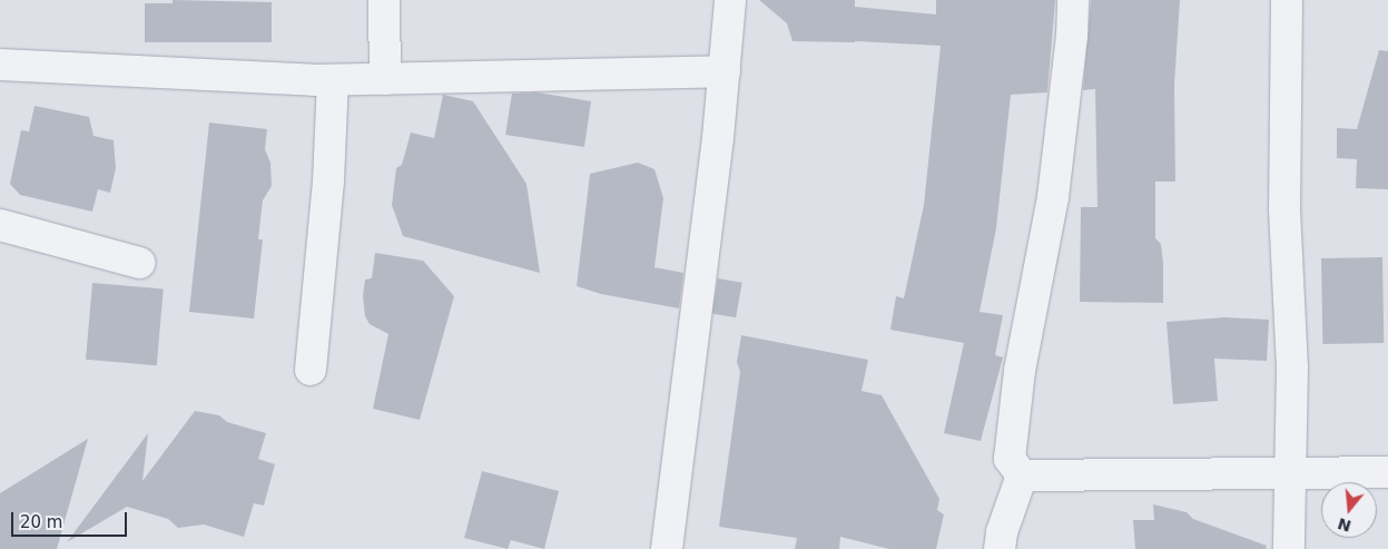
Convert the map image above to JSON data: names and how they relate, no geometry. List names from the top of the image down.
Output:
{
  "scale_bar": "20 m",
  "north": "bottom"
}
